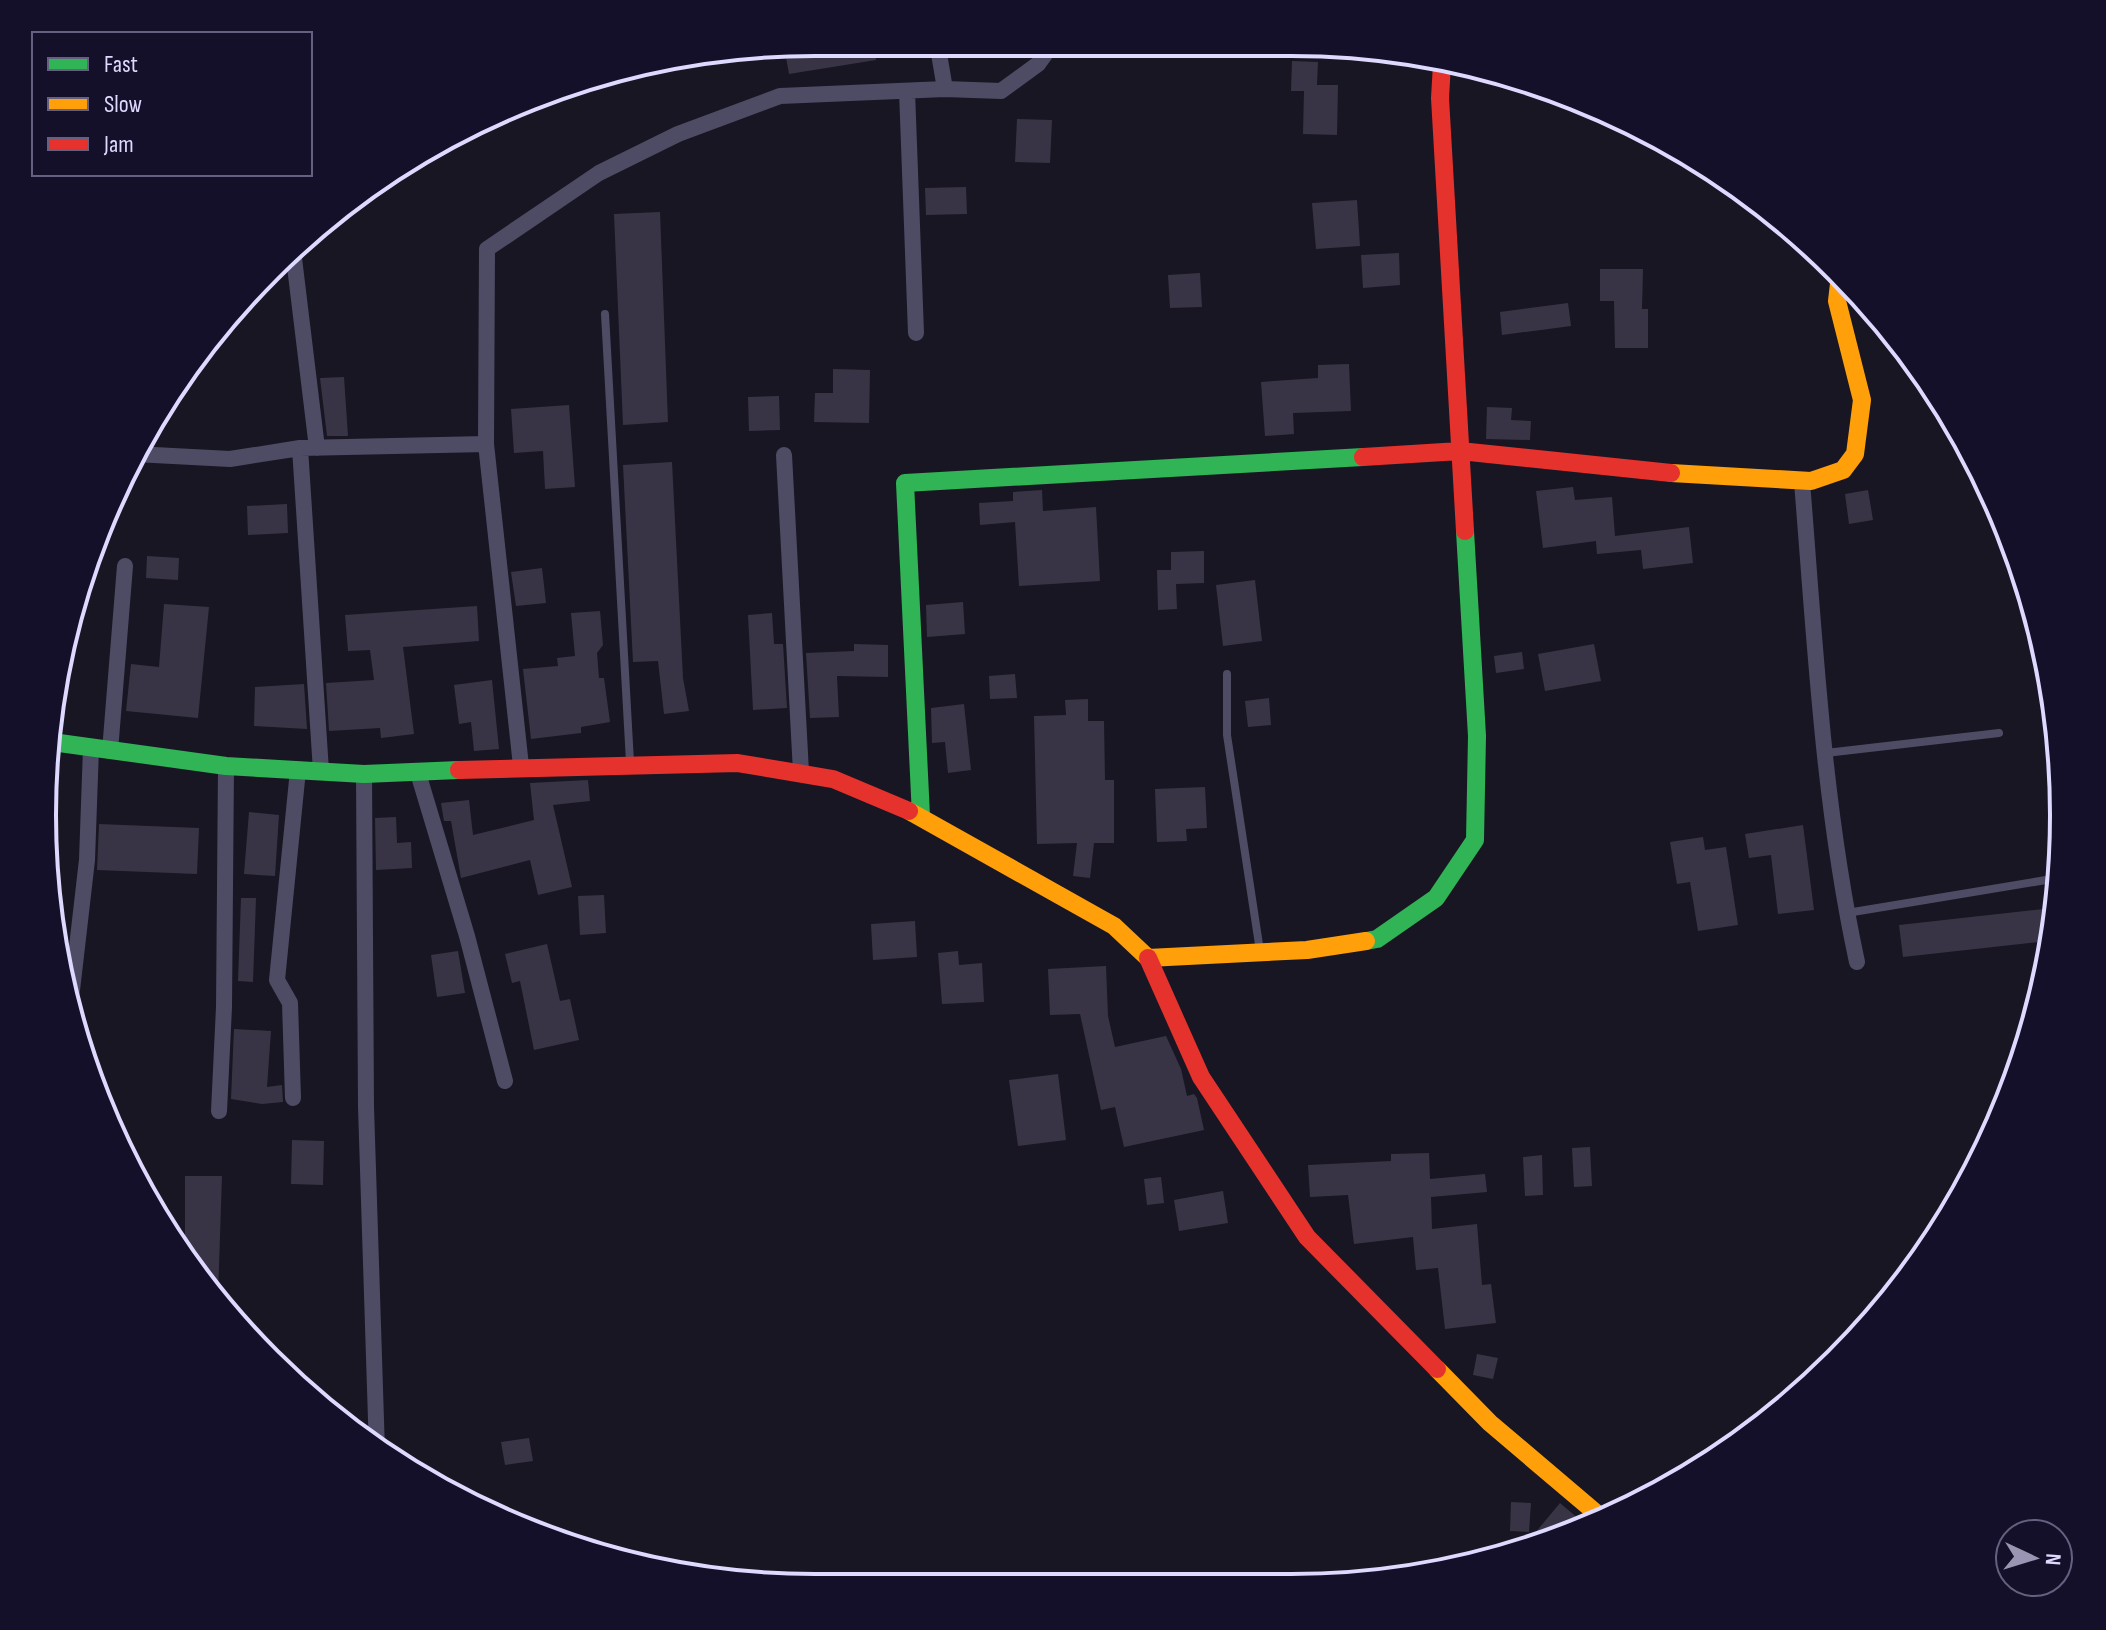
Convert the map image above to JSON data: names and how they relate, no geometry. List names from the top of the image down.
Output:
{
  "legend": ["Fast", "Slow", "Jam"],
  "north": "right"
}
